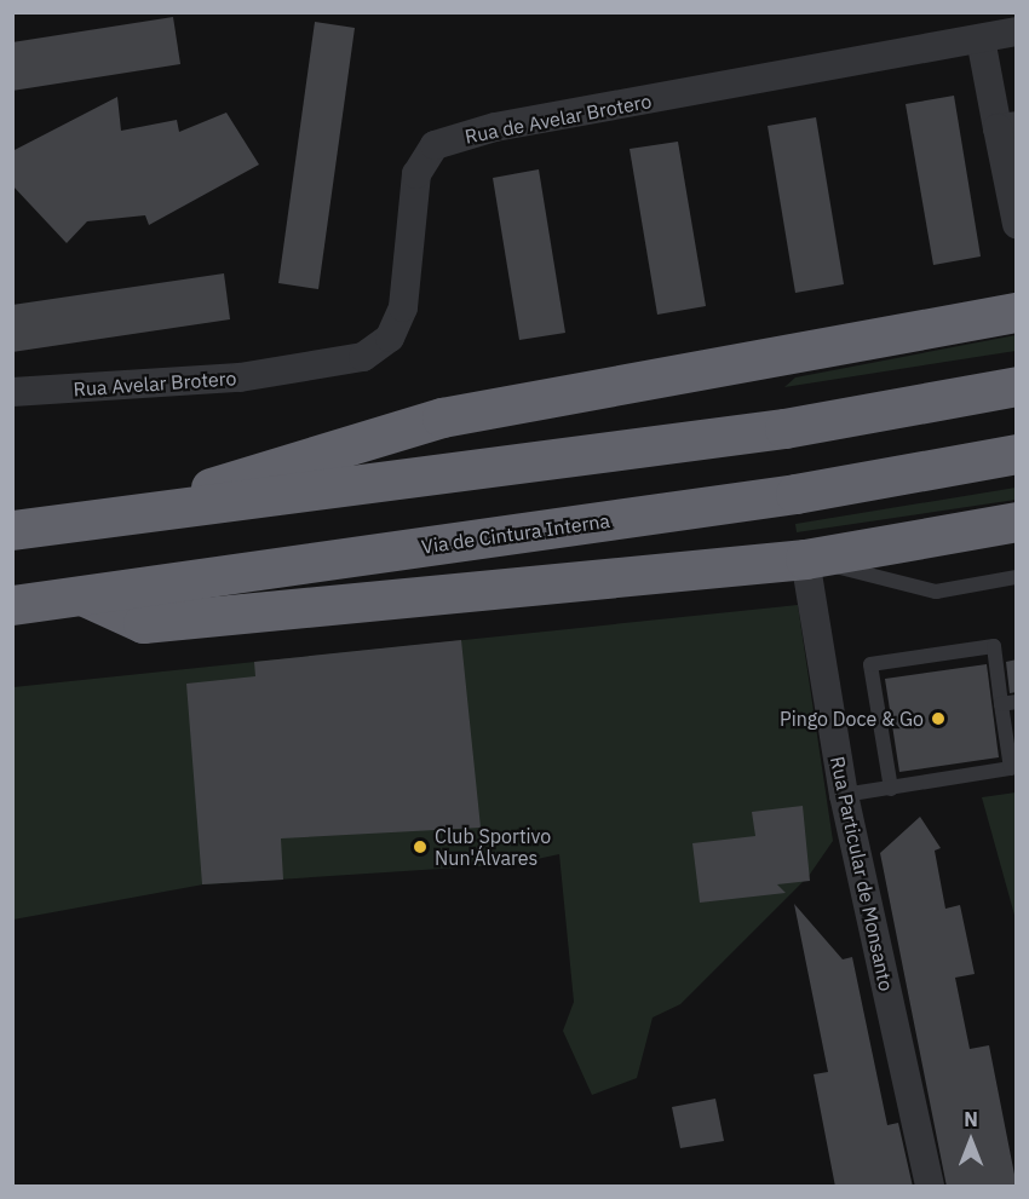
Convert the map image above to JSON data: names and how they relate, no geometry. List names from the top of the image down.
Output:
{
  "streets": {
    "highway": ["Via de Cintura Interna"],
    "street": ["Rua de Avelar Brotero", "Rua Avelar Brotero", "Rua Particular de Monsanto"]
  },
  "crossings": [
    ["Rua de Avelar Brotero", "Rua Avelar Brotero"]
  ],
  "places": ["Pingo Doce & Go", "Club Sportivo Nun'Álvares"],
  "north": "top"
}
